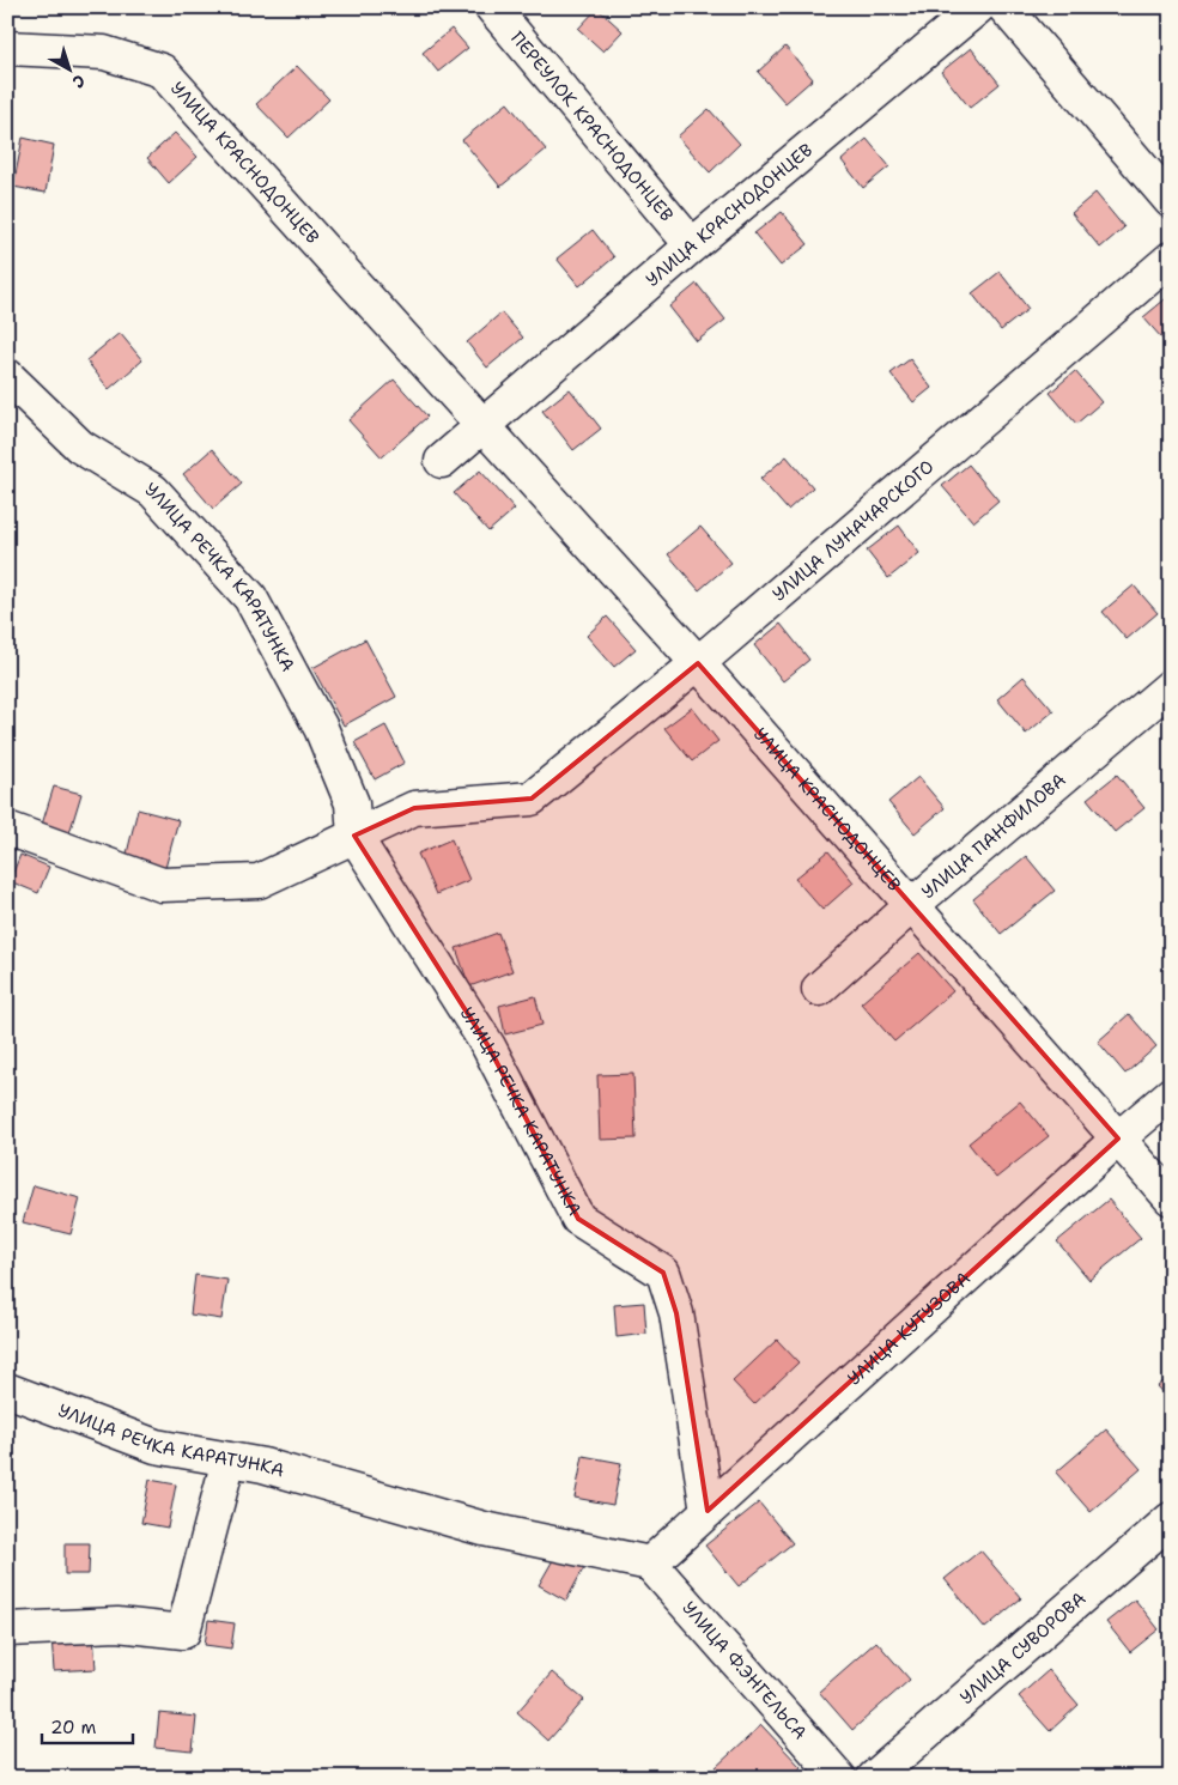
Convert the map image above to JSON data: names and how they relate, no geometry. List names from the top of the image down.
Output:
{
  "streets": {
    "street": [
      "ПЕРЕУЛОК КРАСНОДОНЦЕВ",
      "УЛИЦА КРАСНОДОНЦЕВ",
      "УЛИЦА ЛУНАЧАРСКОГО",
      "УЛИЦА РЕЧКА КАРАТУНКА",
      "УЛИЦА ПАНФИЛОВА",
      "УЛИЦА КУТУЗОВА",
      "УЛИЦА СУВОРОВА",
      "УЛИЦА Ф.ЭНГЕЛЬСА"
    ]
  },
  "crossings": [
    ["ПЕРЕУЛОК КРАСНОДОНЦЕВ", "УЛИЦА КРАСНОДОНЦЕВ"],
    ["УЛИЦА КРАСНОДОНЦЕВ", "УЛИЦА ЛУНАЧАРСКОГО"],
    ["УЛИЦА КРАСНОДОНЦЕВ", "УЛИЦА ПАНФИЛОВА"],
    ["УЛИЦА КРАСНОДОНЦЕВ", "УЛИЦА КУТУЗОВА"],
    ["УЛИЦА ЛУНАЧАРСКОГО", "УЛИЦА РЕЧКА КАРАТУНКА"],
    ["УЛИЦА РЕЧКА КАРАТУНКА", "УЛИЦА КУТУЗОВА"],
    ["УЛИЦА РЕЧКА КАРАТУНКА", "УЛИЦА Ф.ЭНГЕЛЬСА"],
    ["УЛИЦА КУТУЗОВА", "УЛИЦА Ф.ЭНГЕЛЬСА"]
  ],
  "scale_bar": "20 m",
  "north": "bottom right"
}
